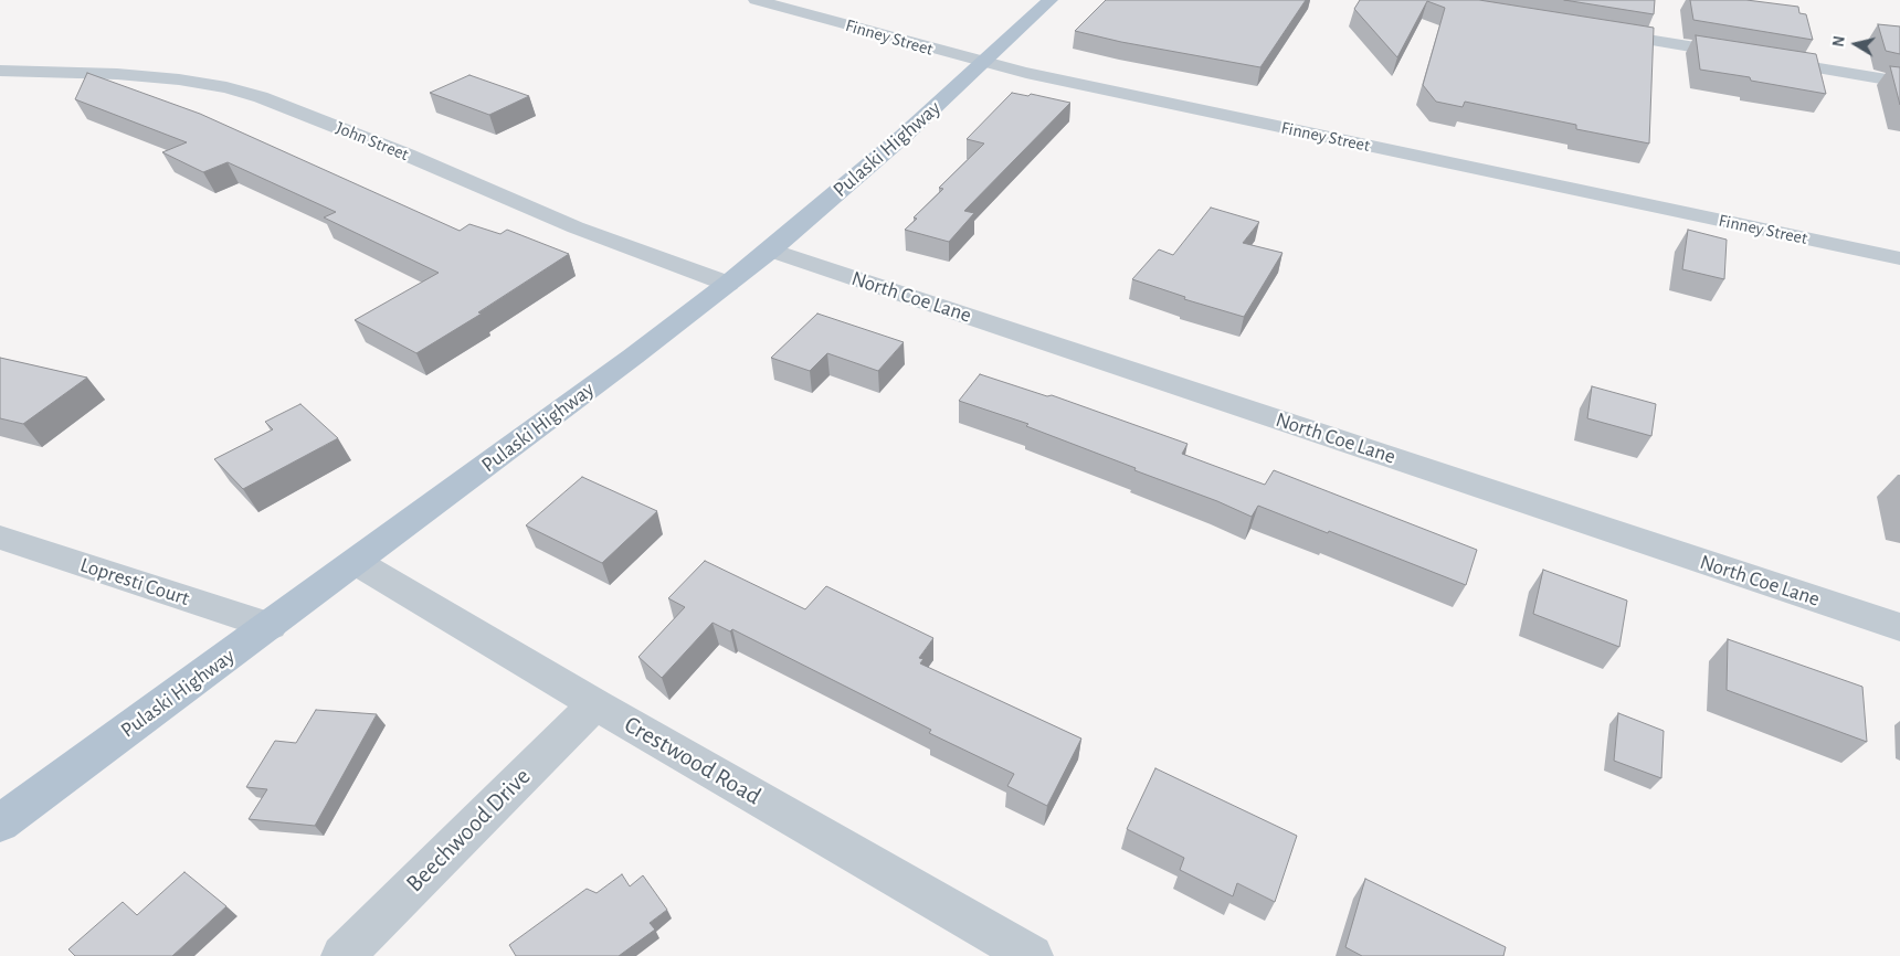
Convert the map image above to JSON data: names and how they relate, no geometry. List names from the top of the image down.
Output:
{
  "streets": {
    "main road": ["Pulaski Highway"],
    "street": [
      "Finney Street",
      "John Street",
      "North Coe Lane",
      "Lopresti Court",
      "Crestwood Road",
      "Beechwood Drive"
    ]
  },
  "crossings": [
    ["Finney Street", "Pulaski Highway"],
    ["John Street", "Pulaski Highway"],
    ["Pulaski Highway", "North Coe Lane"],
    ["Pulaski Highway", "Lopresti Court"],
    ["Pulaski Highway", "Crestwood Road"],
    ["Crestwood Road", "Beechwood Drive"]
  ],
  "north": "left"
}
